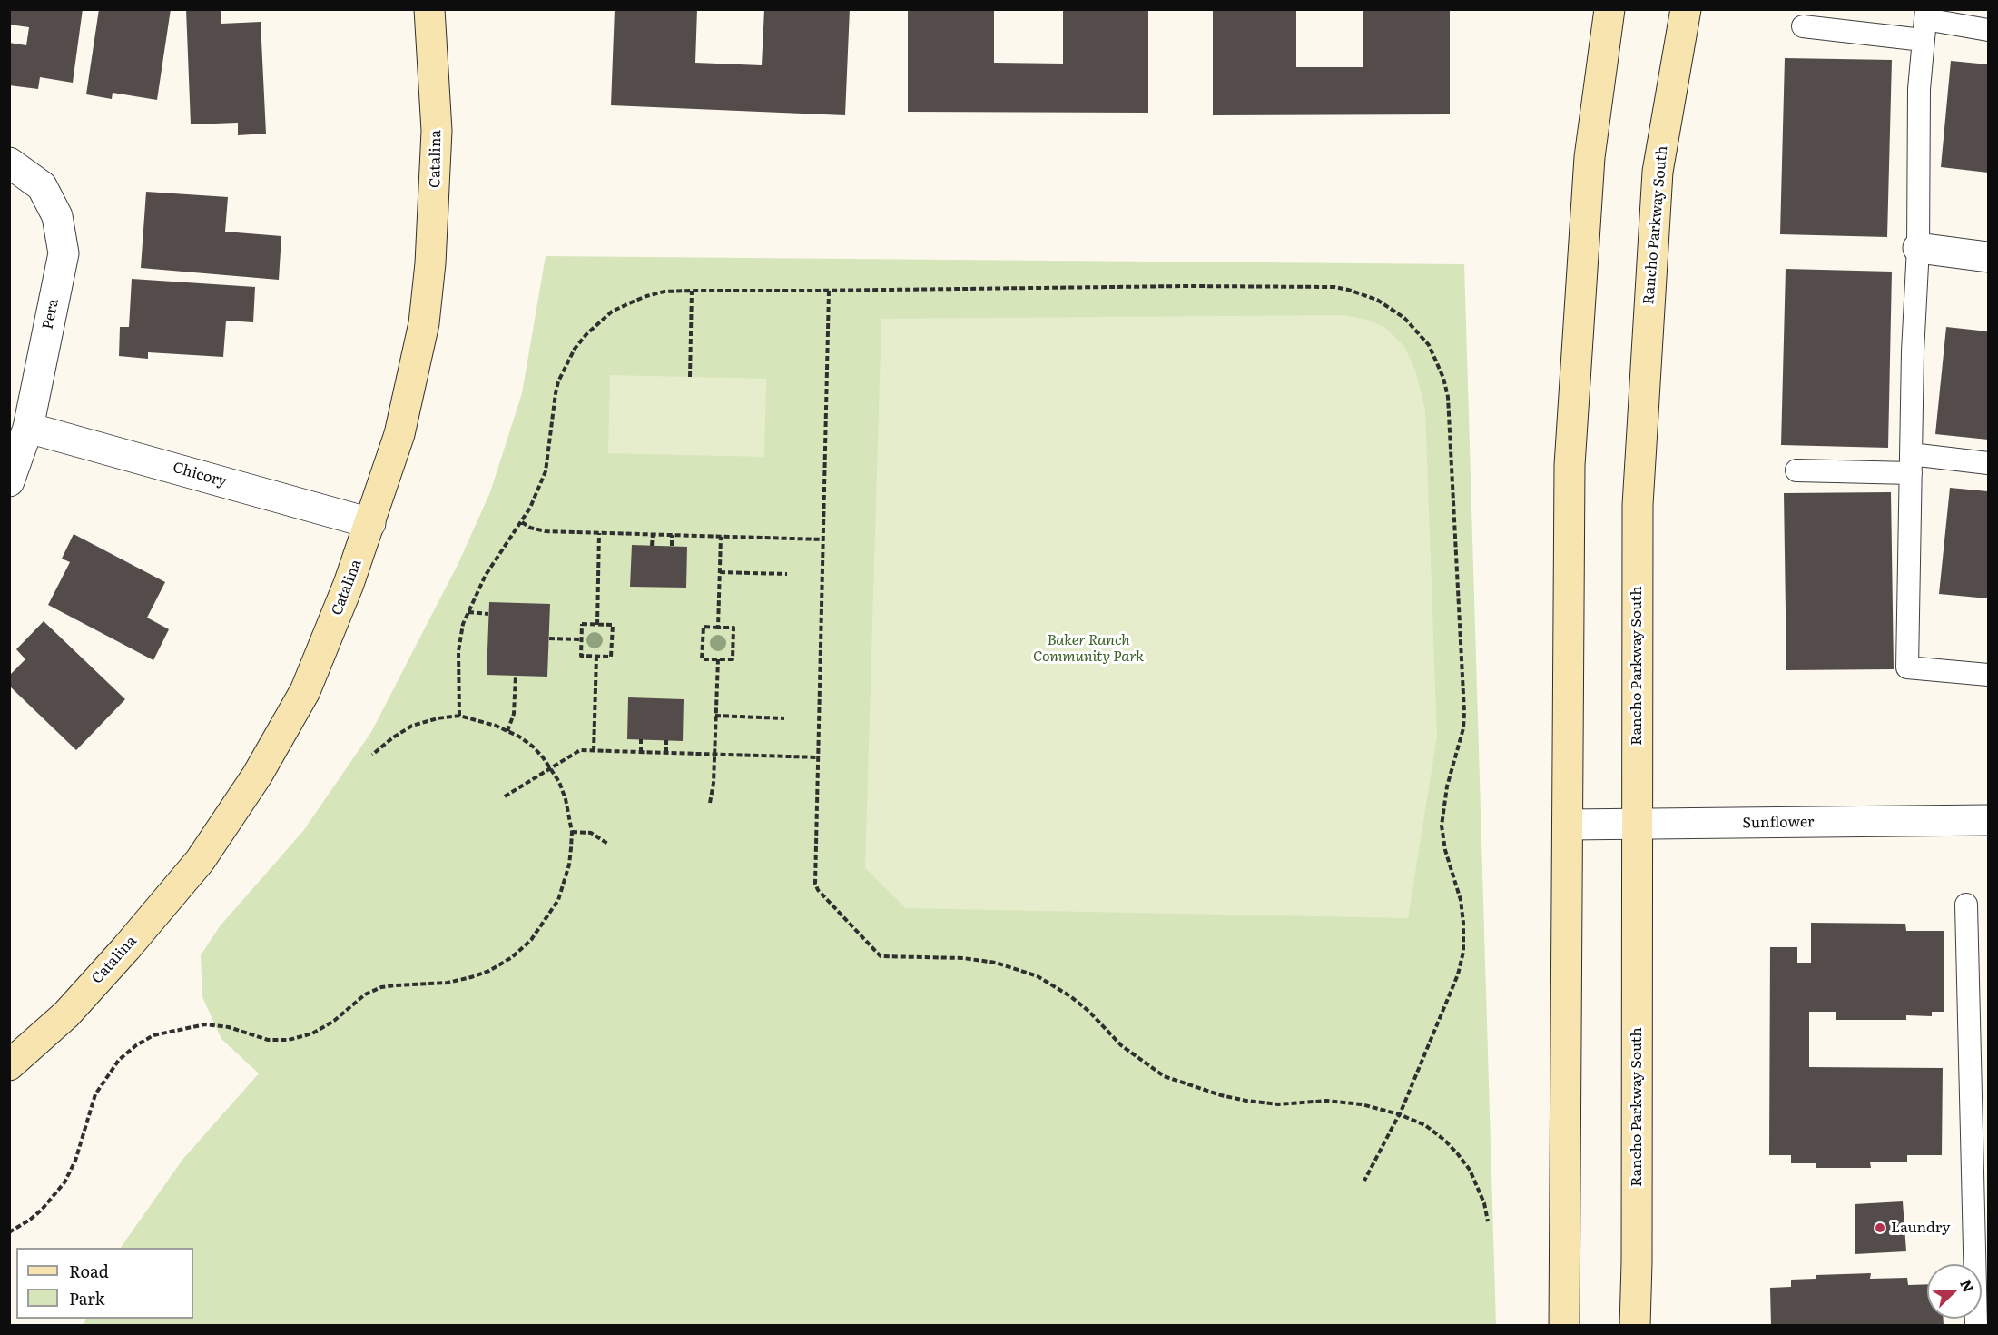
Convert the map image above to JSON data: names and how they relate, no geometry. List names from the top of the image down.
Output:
{
  "streets": {
    "street": [
      "Catalina",
      "Rancho Parkway South",
      "Pera",
      "Chicory",
      "Sunflower"
    ]
  },
  "crossings": [
    ["Catalina", "Chicory"],
    ["Rancho Parkway South", "Sunflower"],
    ["Pera", "Chicory"]
  ],
  "parks": ["Baker Ranch Community Park"],
  "places": ["Laundry"],
  "legend": ["Road", "Park"],
  "north": "top right"
}
